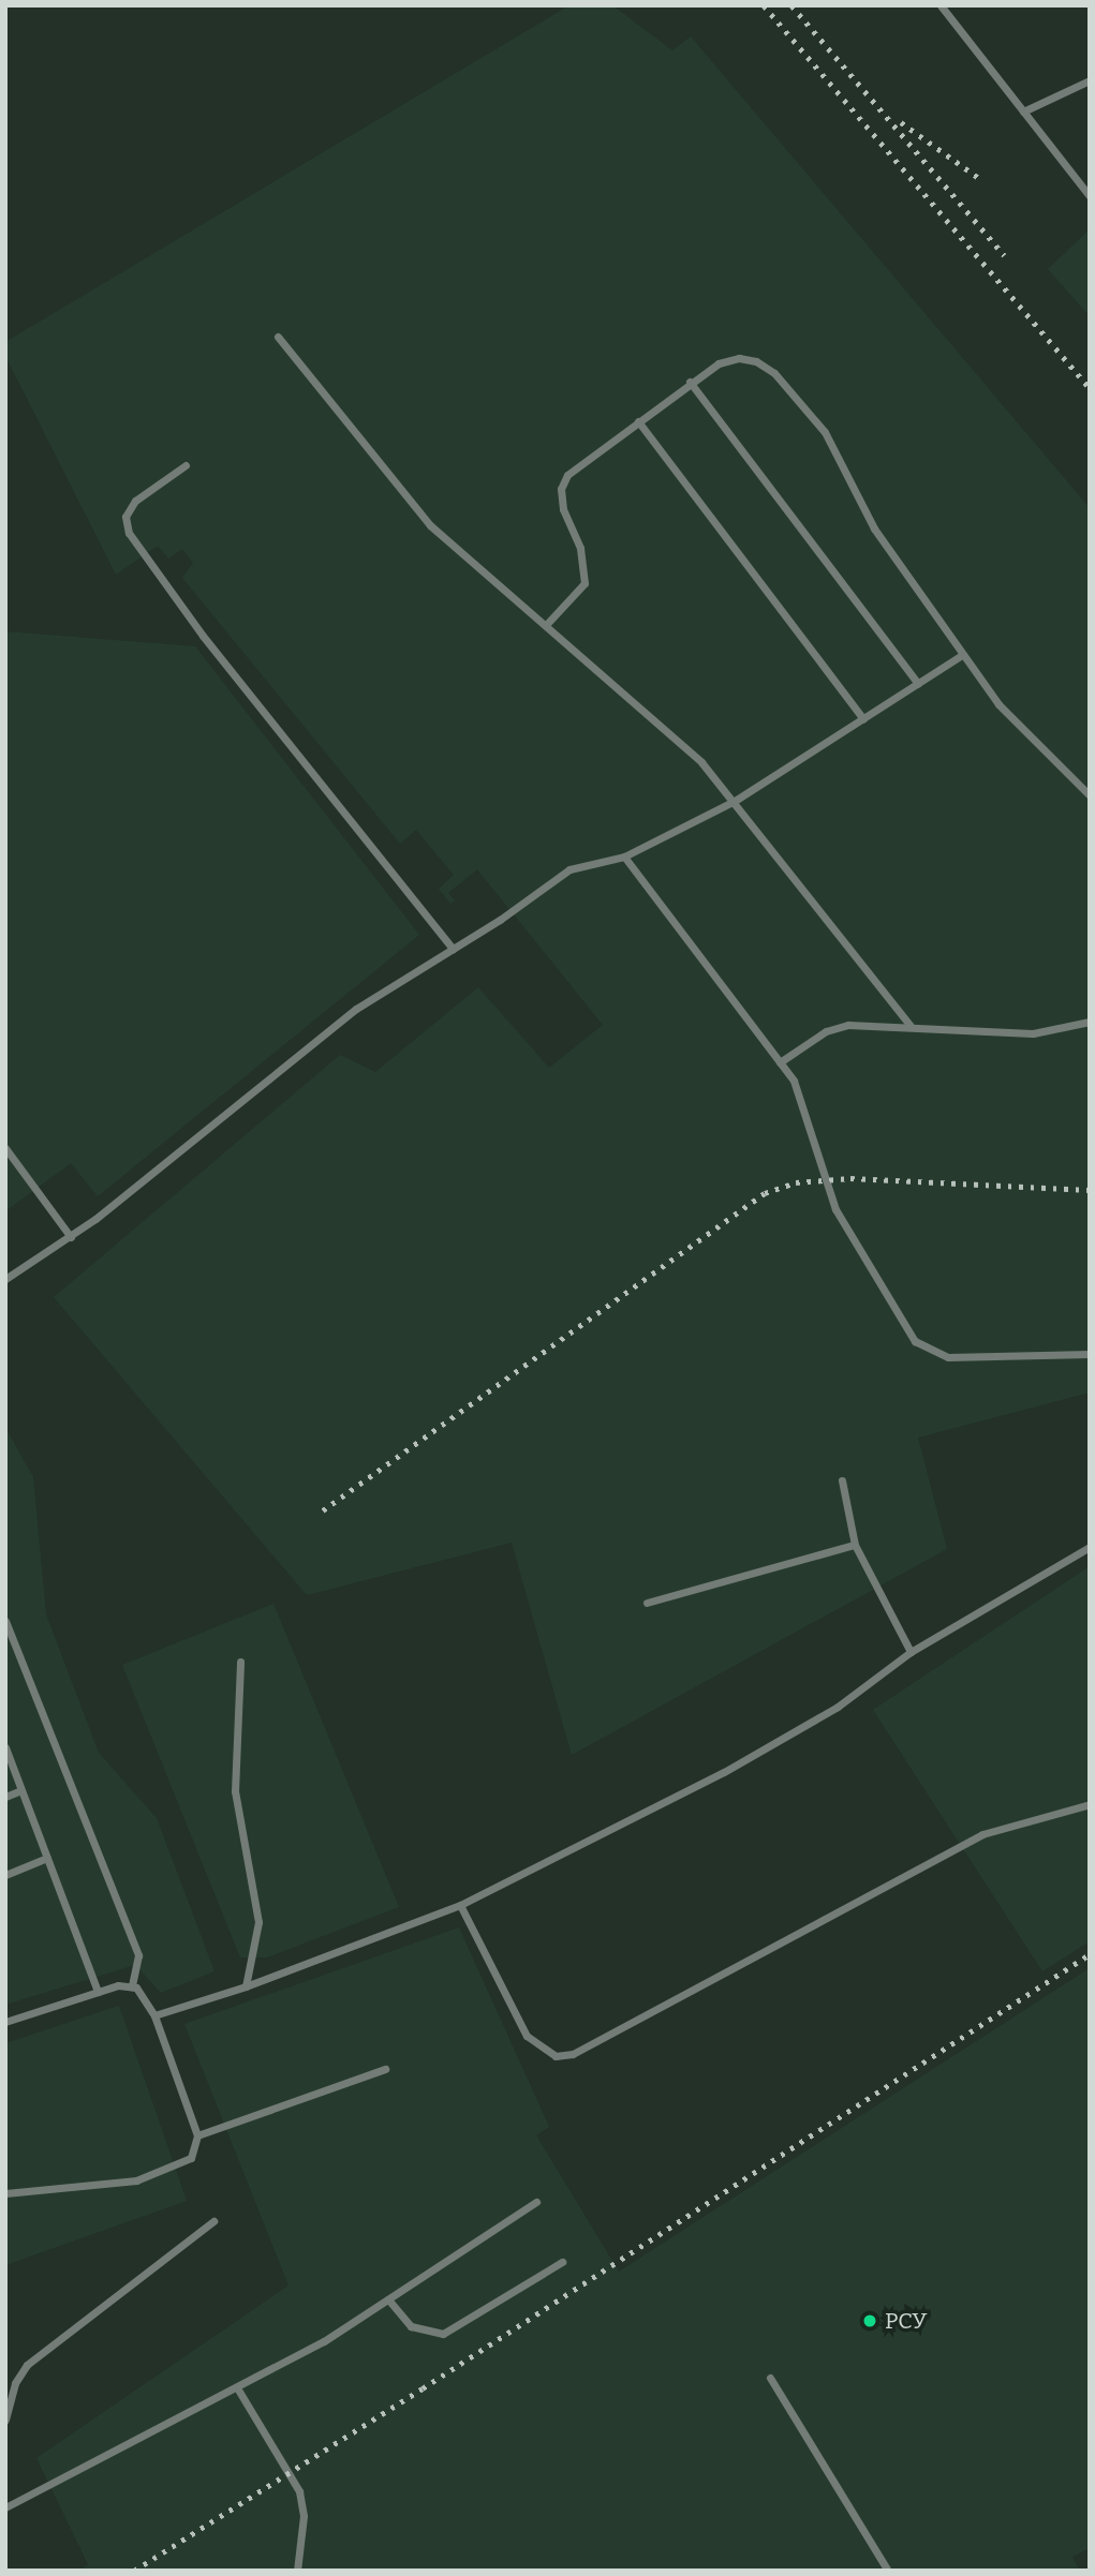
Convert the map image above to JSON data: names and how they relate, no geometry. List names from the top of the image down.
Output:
{
  "places": ["РСУ"]
}
